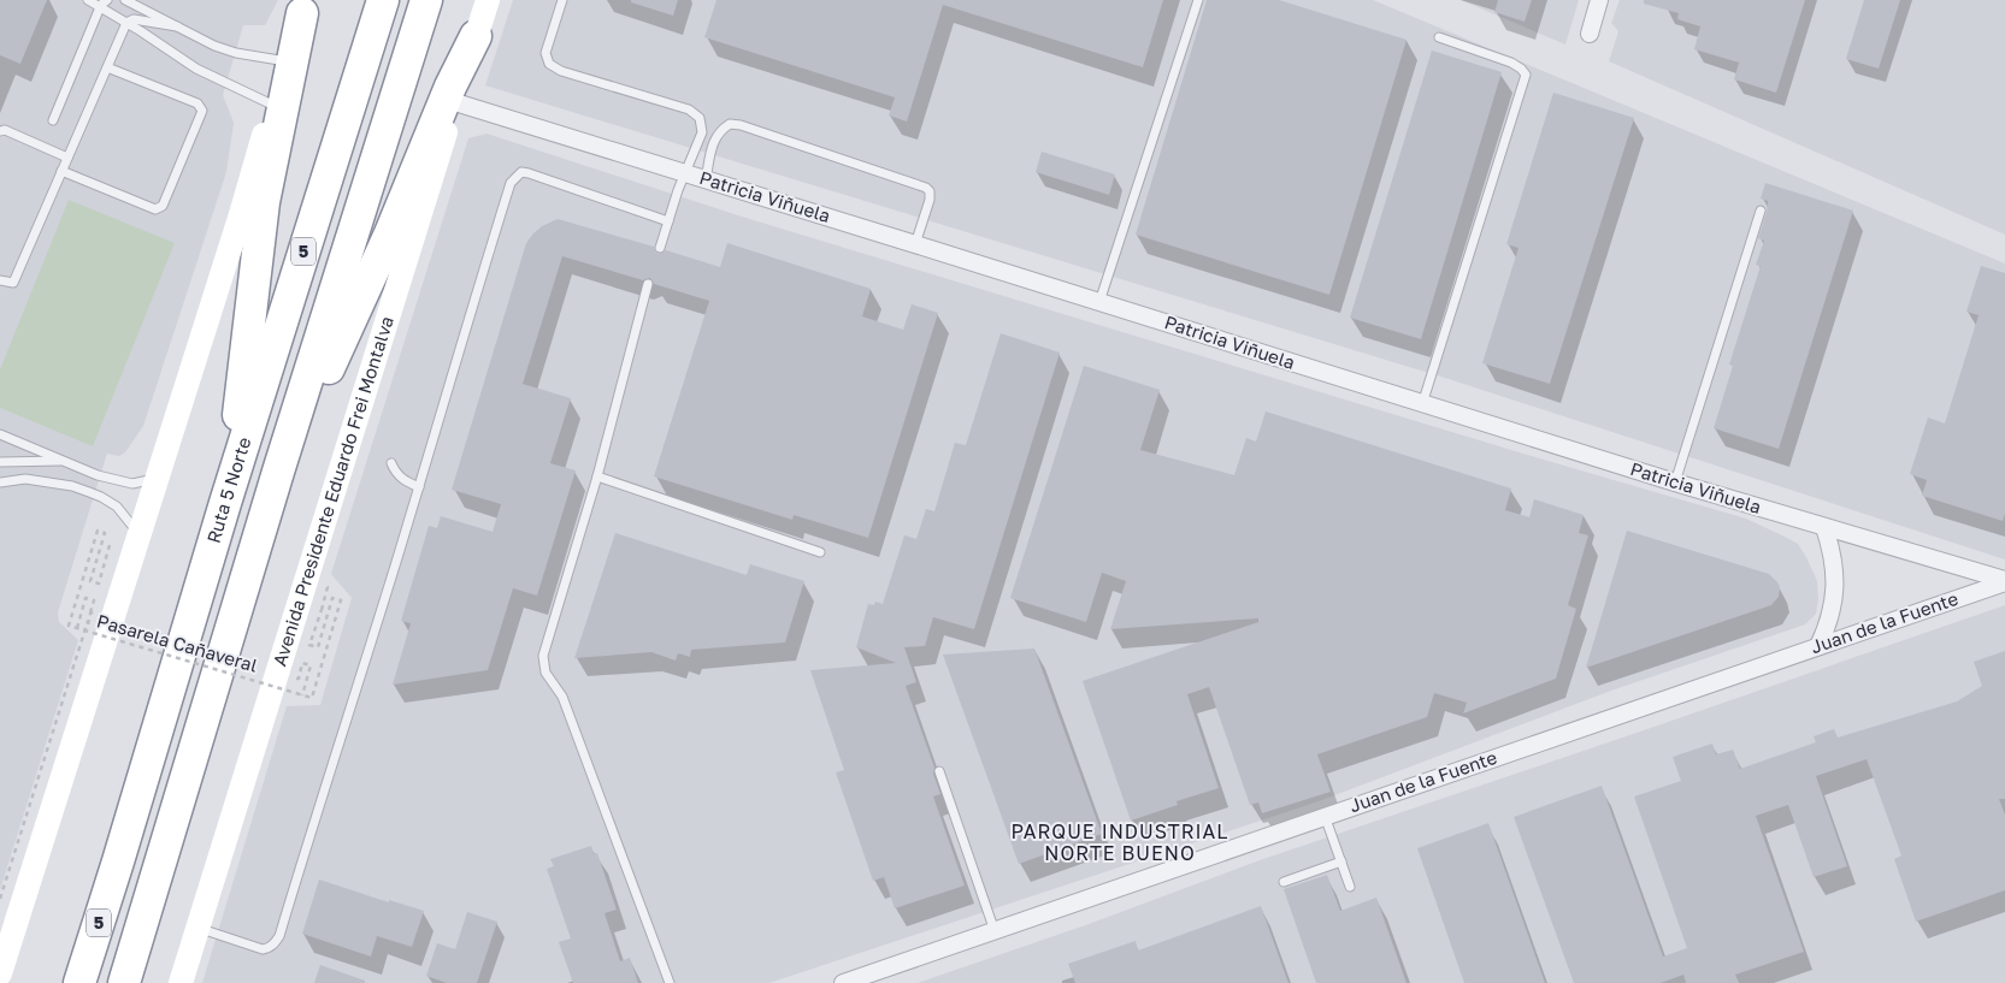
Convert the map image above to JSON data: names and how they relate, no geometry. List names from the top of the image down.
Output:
{
  "streets": {
    "highway": ["5", "Ruta 5 Norte"],
    "main road": ["Avenida Presidente Eduardo Frei Montalva"],
    "street": ["Patricia Viñuela", "Juan de la Fuente"],
    "path": ["Pasarela Cañaveral"]
  },
  "crossings": [
    ["Patricia Viñuela", "Avenida Presidente Eduardo Frei Montalva"],
    ["Patricia Viñuela", "Juan de la Fuente"]
  ],
  "districts": ["PARQUE INDUSTRIAL NORTE BUENO"]
}
